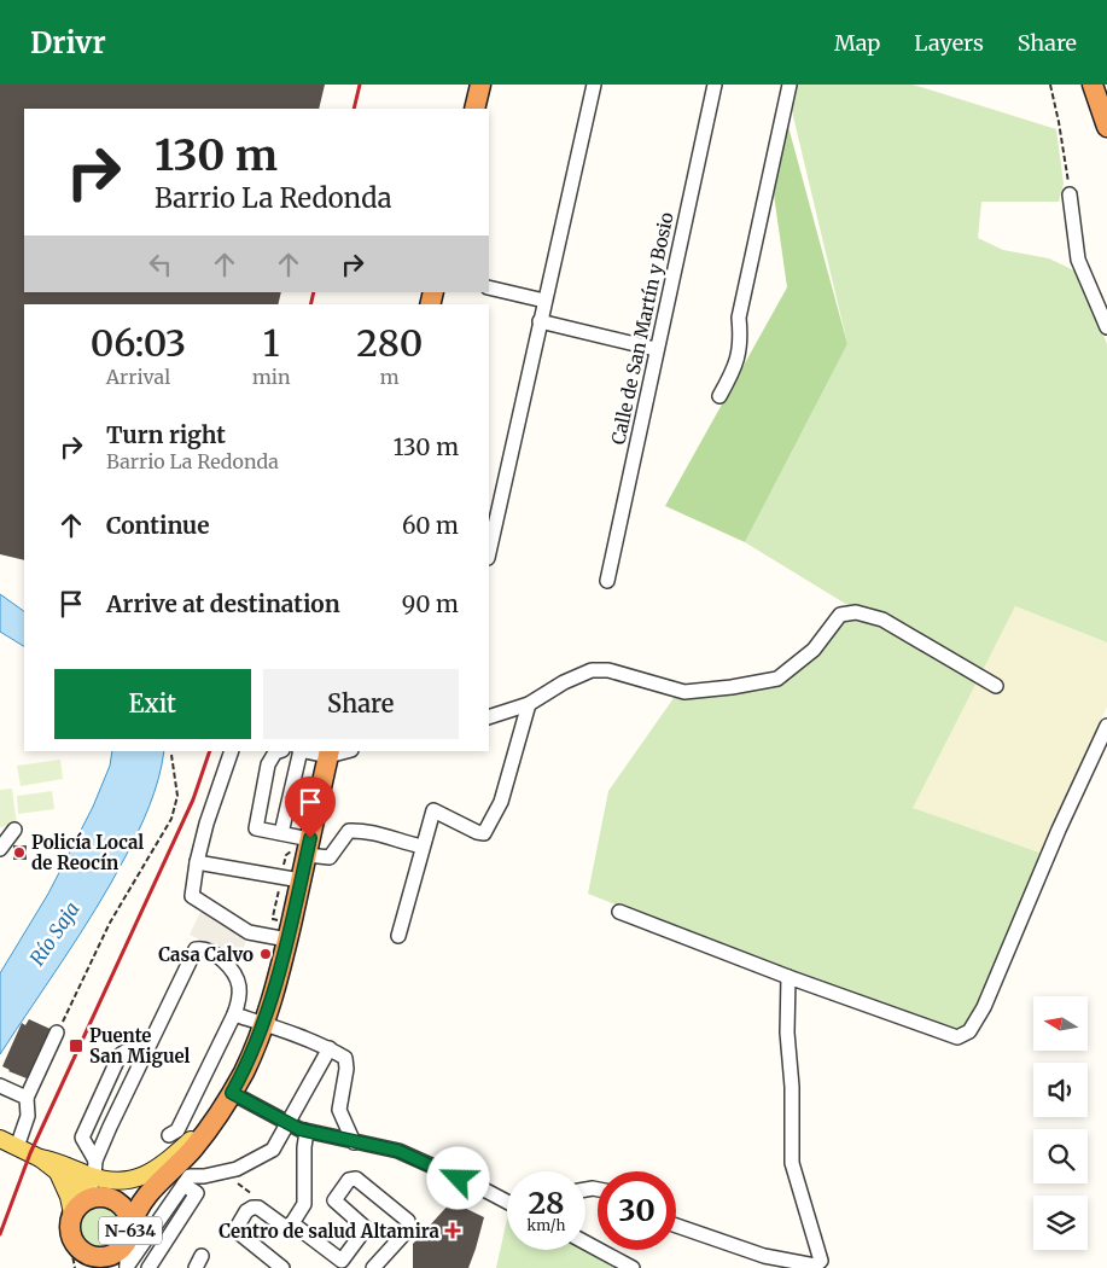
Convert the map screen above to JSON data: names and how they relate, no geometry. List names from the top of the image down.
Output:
{
  "streets": {
    "highway": ["N-634"],
    "street": ["Calle de San Martín y Bosio"]
  },
  "water": ["Río Saja"],
  "places": {
    "other": ["Policía Local de Reocín", "Casa Calvo"],
    "transit": ["Puente San Miguel"],
    "health": ["Centro de salud Altamira"]
  },
  "north": "left",
  "page": {
    "header": "Drivr",
    "nav": ["Map", "Layers", "Share"],
    "turn": ["130 m", "Barrio La Redonda"],
    "eta": [
      "06:03",
      "Arrival",
      "1",
      "min",
      "280",
      "m"
    ],
    "list": [
      {
        "name": "Turn right",
        "note": "Barrio La Redonda",
        "value": "130 m"
      },
      {
        "name": "Continue",
        "value": "60 m"
      },
      {
        "name": "Arrive at destination",
        "value": "90 m"
      }
    ],
    "buttons": ["Exit", "Share"],
    "speed": "28 km/h",
    "limit": "30"
  }
}
